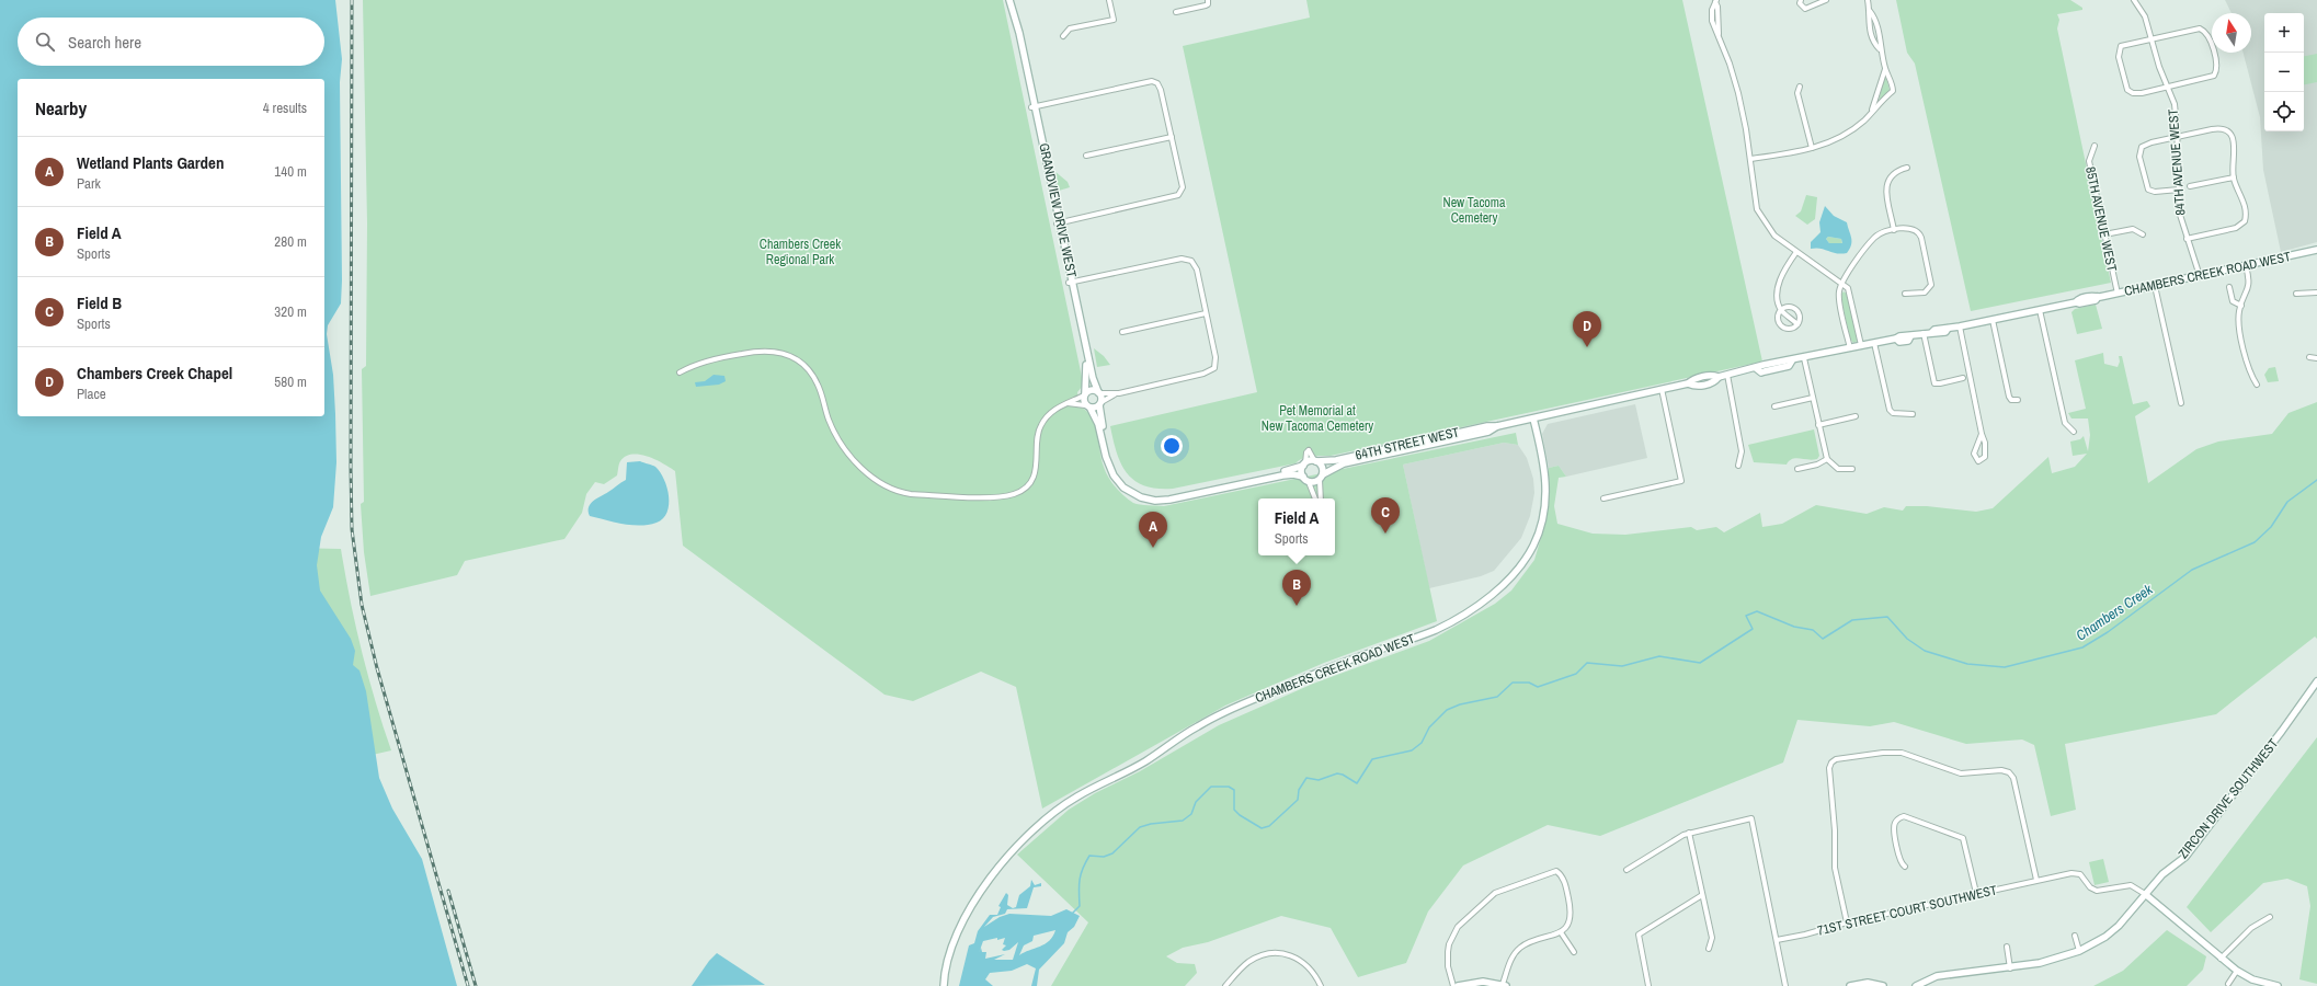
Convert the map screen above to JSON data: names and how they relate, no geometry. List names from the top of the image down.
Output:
{
  "streets": {
    "street": [
      "84TH AVENUE WEST",
      "GRANDVIEW DRIVE WEST",
      "85TH AVENUE WEST",
      "CHAMBERS CREEK ROAD WEST",
      "64TH STREET WEST",
      "ZIRCON DRIVE SOUTHWEST",
      "71ST STREET COURT SOUTHWEST"
    ]
  },
  "crossings": [
    ["84TH AVENUE WEST", "CHAMBERS CREEK ROAD WEST"],
    ["85TH AVENUE WEST", "CHAMBERS CREEK ROAD WEST"],
    ["CHAMBERS CREEK ROAD WEST", "64TH STREET WEST"],
    ["ZIRCON DRIVE SOUTHWEST", "71ST STREET COURT SOUTHWEST"]
  ],
  "water": ["Chambers Creek"],
  "parks": ["New Tacoma Cemetery", "Chambers Creek Regional Park", "Pet Memorial at New Tacoma Cemetery"],
  "north": "top",
  "page": {
    "map_buttons": ["+", "−"],
    "search": "Search here",
    "heading": ["Nearby", "4 results"],
    "list": [
      {
        "mark": "A",
        "name": "Wetland Plants Garden",
        "note": "Park",
        "value": "140 m"
      },
      {
        "mark": "B",
        "name": "Field A",
        "note": "Sports",
        "value": "280 m"
      },
      {
        "mark": "C",
        "name": "Field B",
        "note": "Sports",
        "value": "320 m"
      },
      {
        "mark": "D",
        "name": "Chambers Creek Chapel",
        "note": "Place",
        "value": "580 m"
      }
    ],
    "pins": [
      "D",
      "C",
      "A",
      "B"
    ],
    "popup": ["Field A", "Sports"]
  }
}
